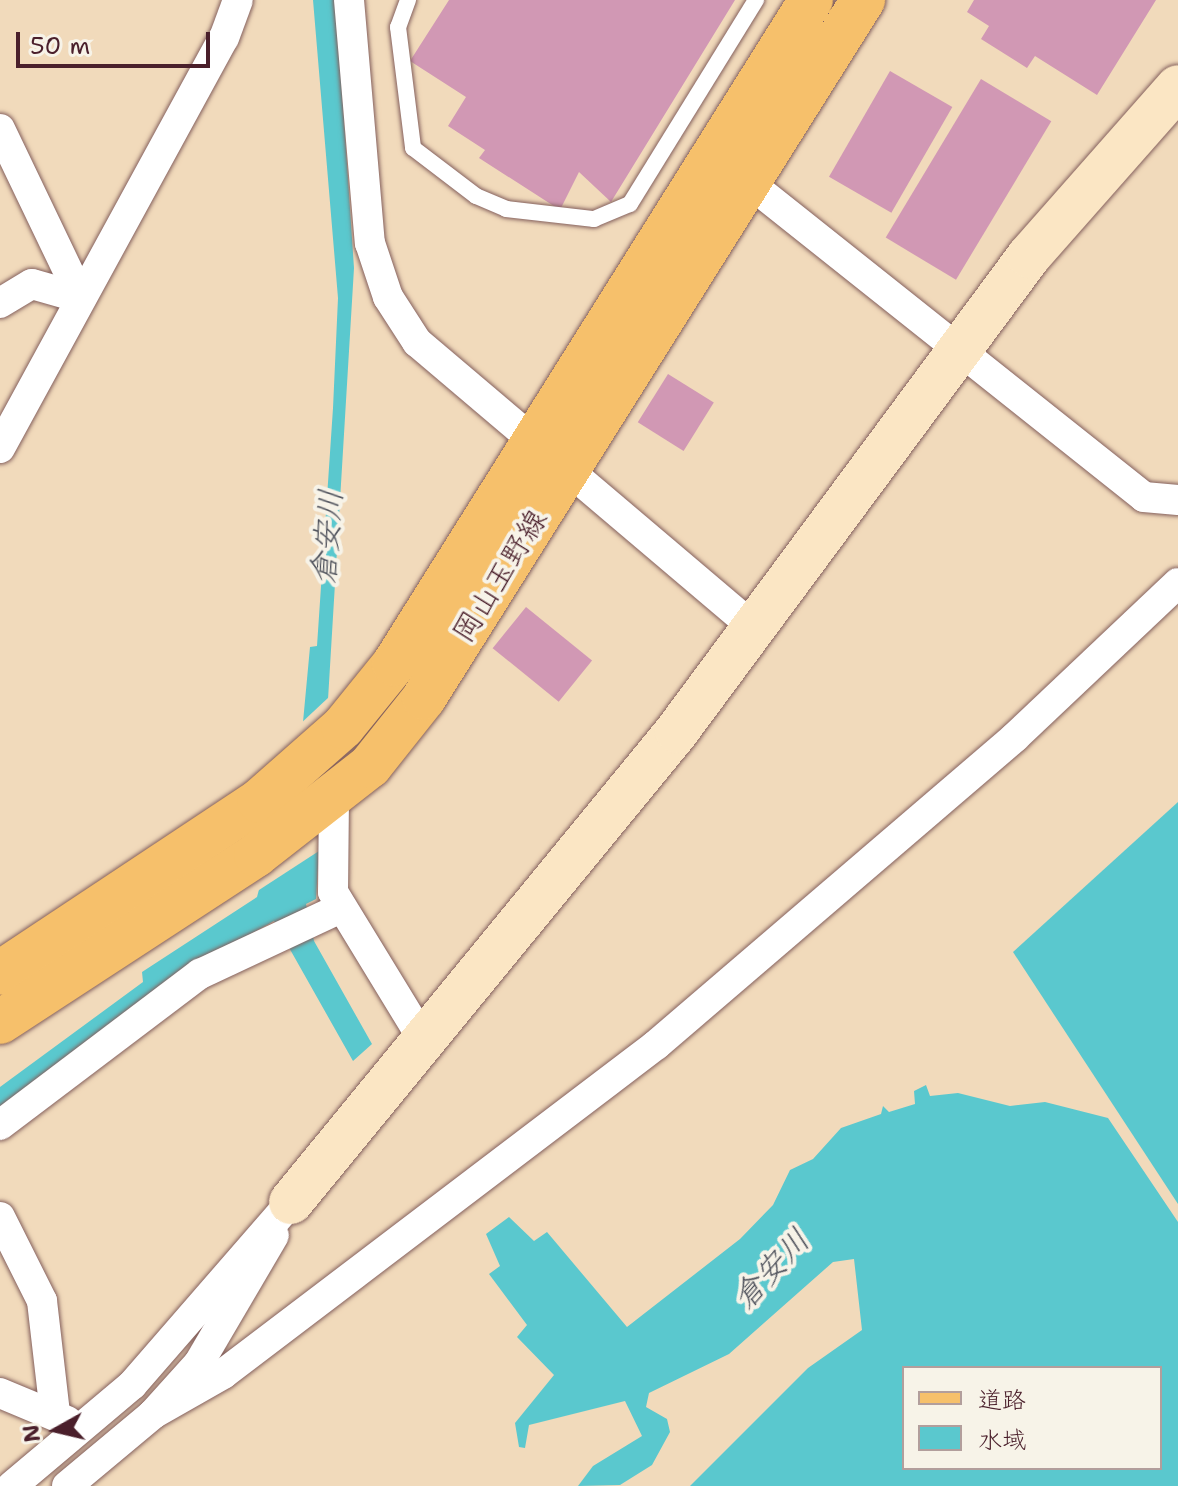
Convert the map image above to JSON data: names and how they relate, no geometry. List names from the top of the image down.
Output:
{
  "streets": {
    "main road": ["岡山玉野線"]
  },
  "water": ["倉安川"],
  "legend": ["道路", "水域"],
  "scale_bar": "50 m",
  "north": "left"
}
